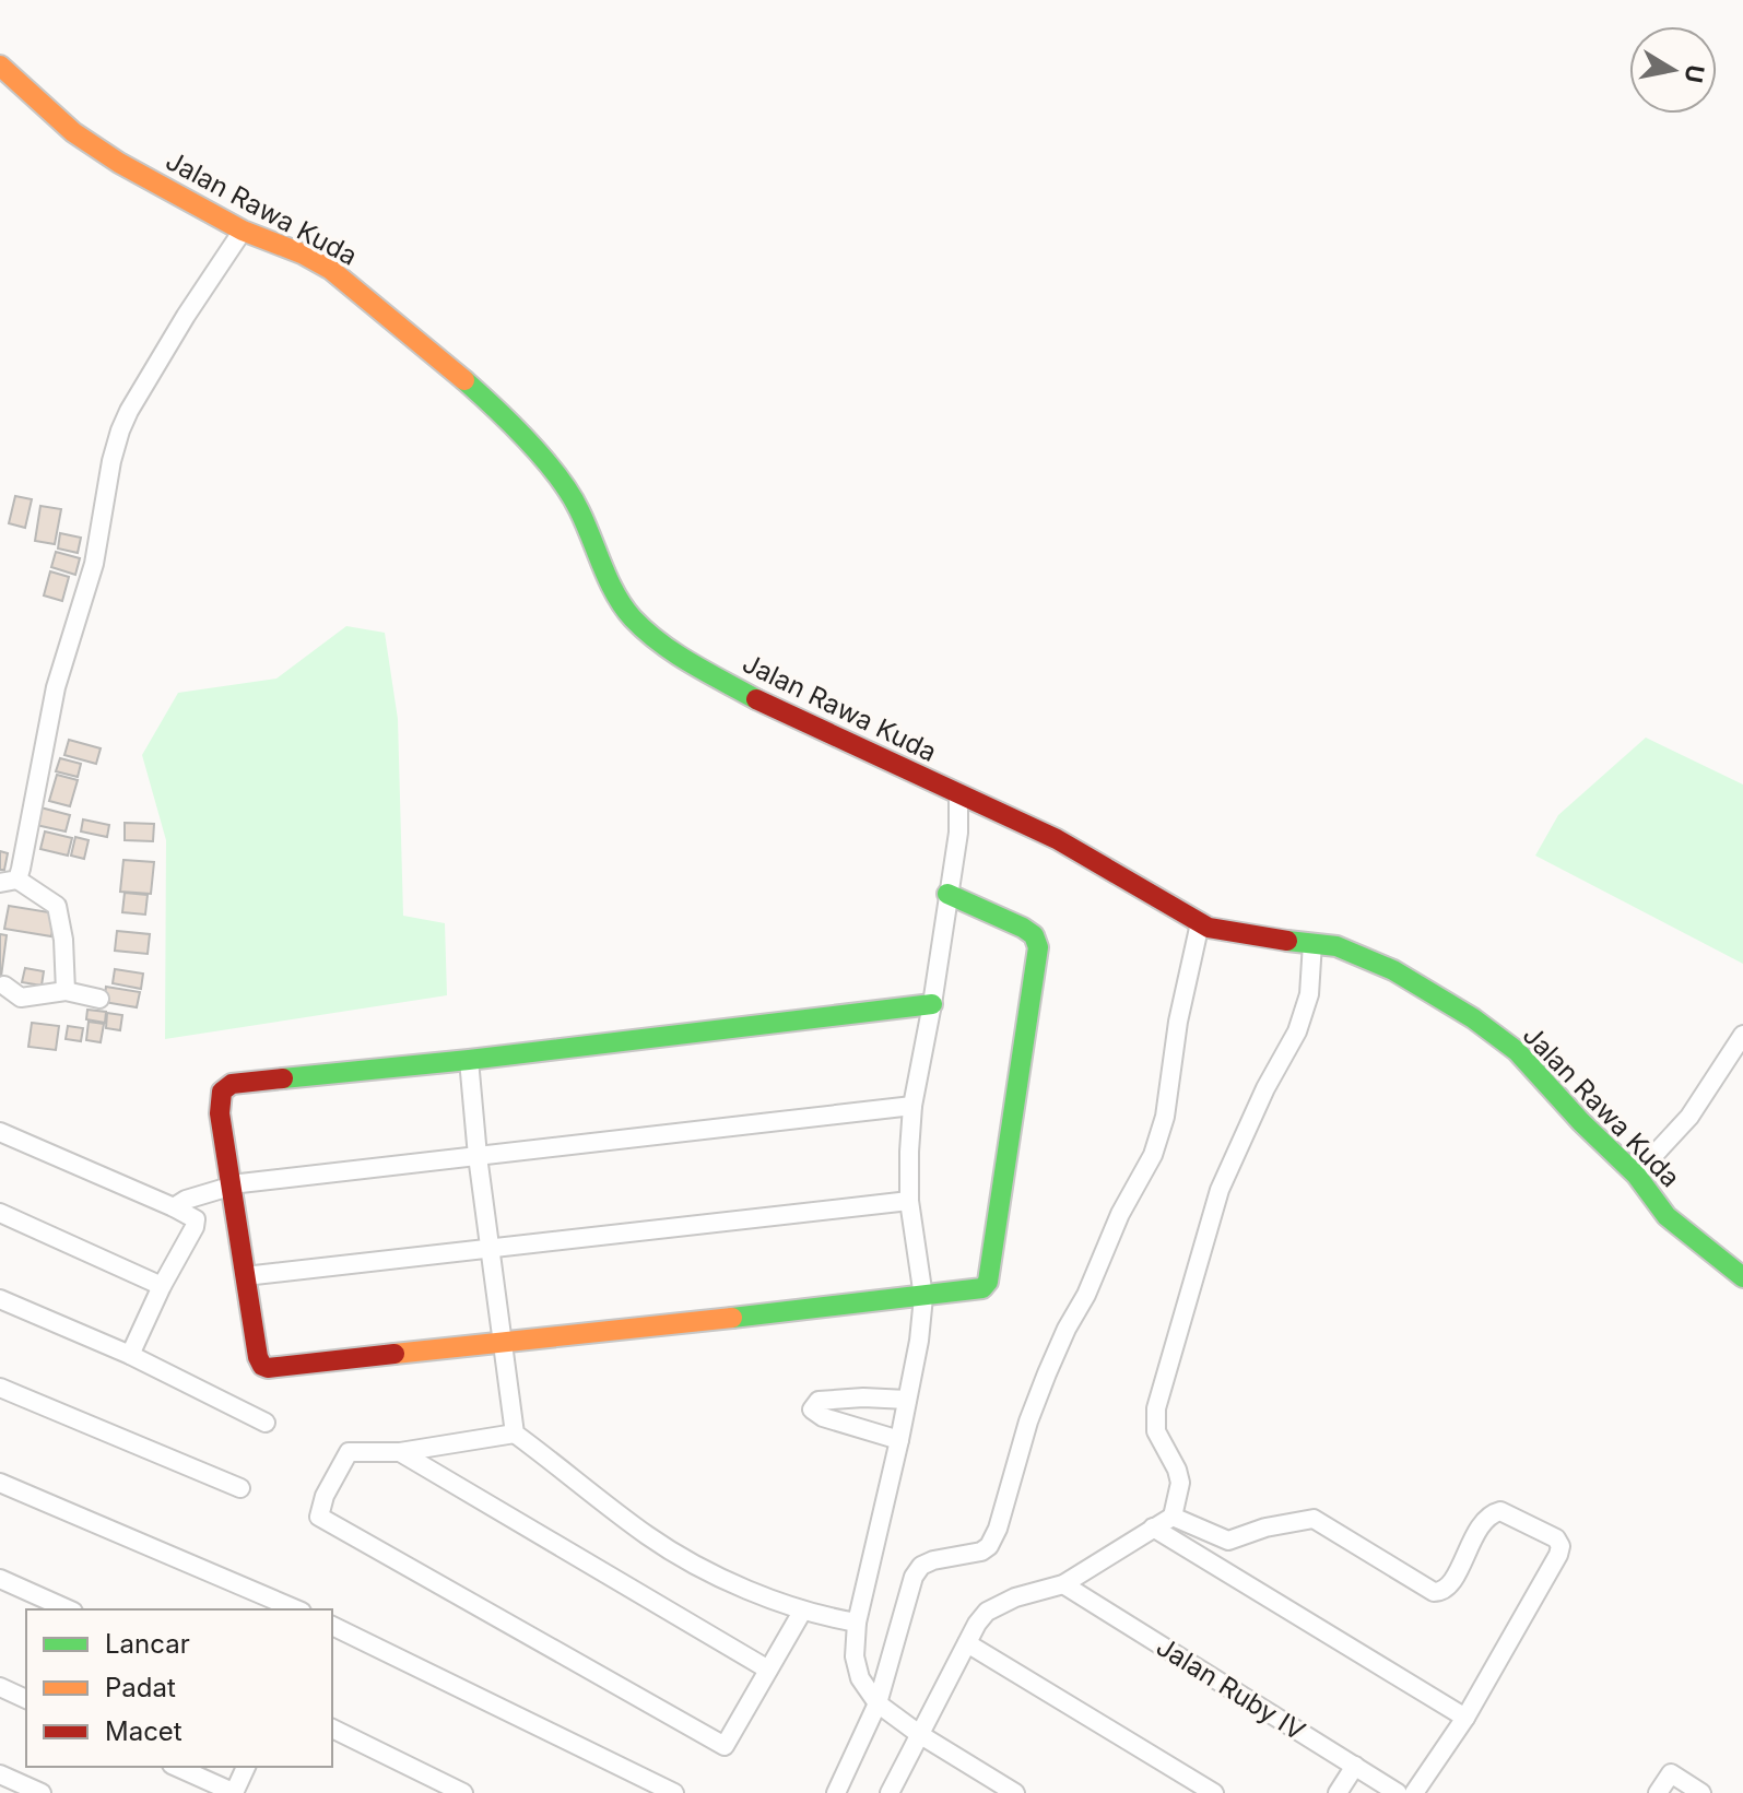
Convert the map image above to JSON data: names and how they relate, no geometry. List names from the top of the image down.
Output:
{
  "streets": {
    "street": ["Jalan Rawa Kuda", "Jalan Ruby IV"]
  },
  "legend": ["Lancar", "Padat", "Macet"],
  "north": "right"
}
